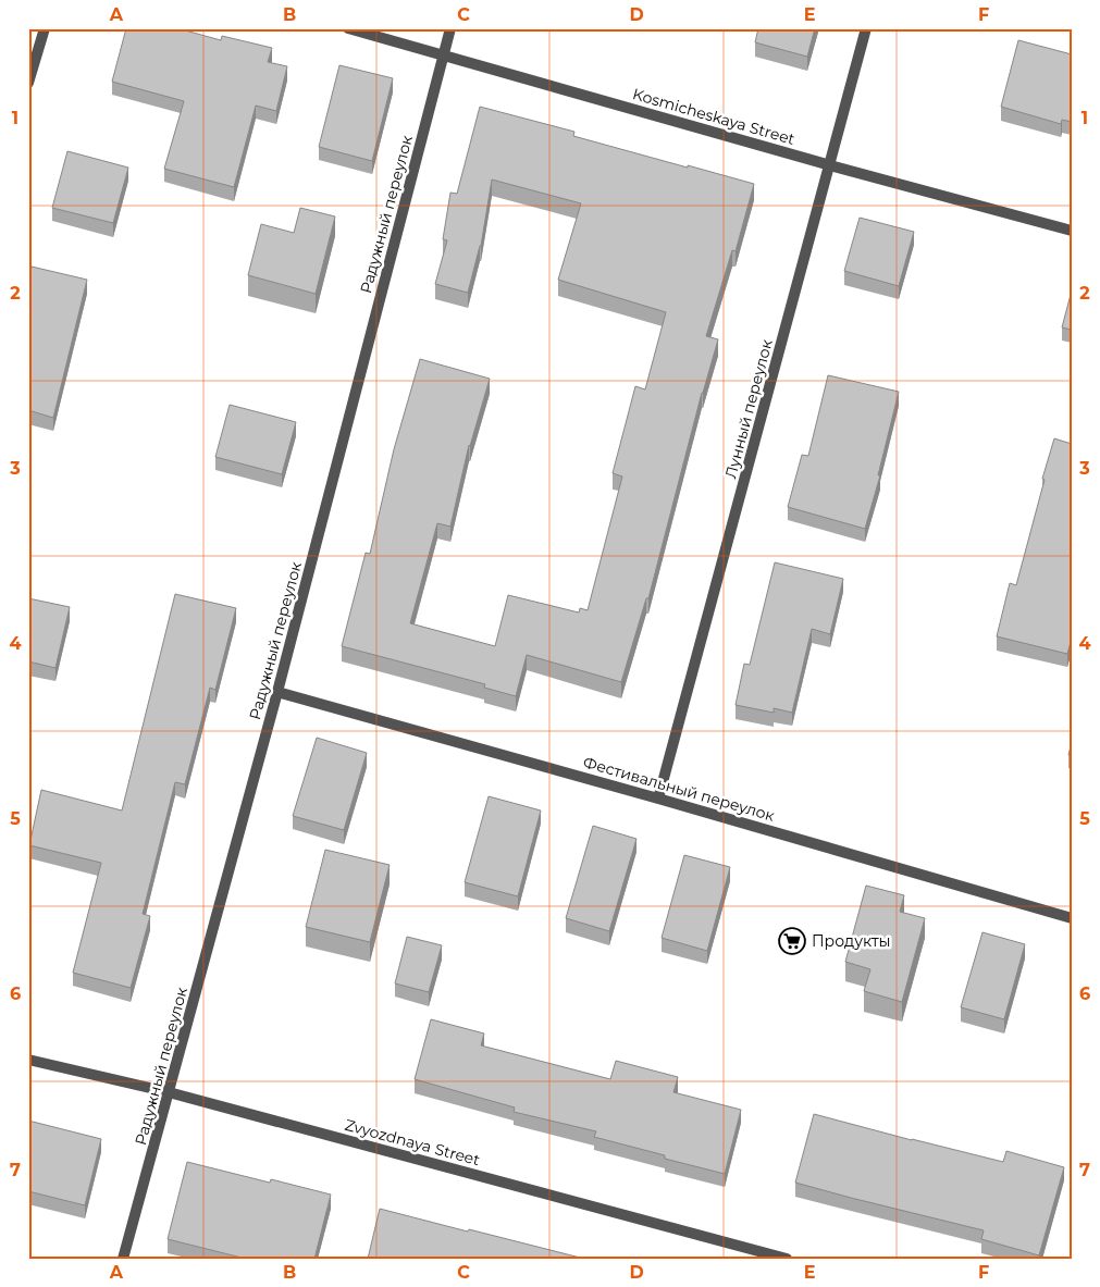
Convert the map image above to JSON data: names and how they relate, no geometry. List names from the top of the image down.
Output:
{
  "streets": {
    "street": [
      "Kosmicheskaya Street",
      "Радужный переулок",
      "Лунный переулок",
      "Фестивальный переулок",
      "Zvyozdnaya Street"
    ]
  },
  "crossings": [
    ["Kosmicheskaya Street", "Радужный переулок"],
    ["Kosmicheskaya Street", "Лунный переулок"],
    ["Радужный переулок", "Фестивальный переулок"],
    ["Радужный переулок", "Zvyozdnaya Street"],
    ["Лунный переулок", "Фестивальный переулок"]
  ],
  "places": {
    "supermarket": ["Продукты"]
  },
  "grid": {
    "columns": [
      "A",
      "B",
      "C",
      "D",
      "E",
      "F"
    ],
    "rows": [
      "1",
      "2",
      "3",
      "4",
      "5",
      "6",
      "7"
    ]
  }
}
